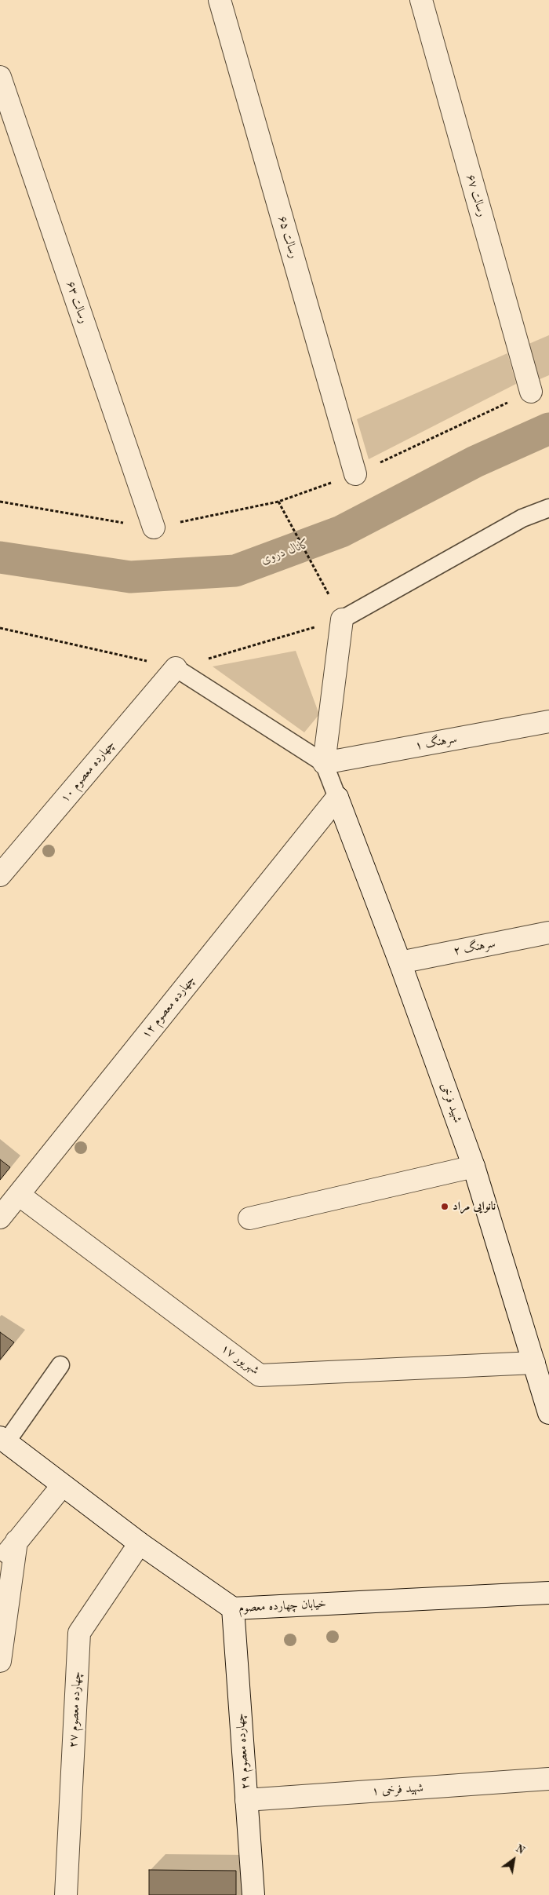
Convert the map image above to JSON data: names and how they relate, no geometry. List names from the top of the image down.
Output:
{
  "streets": {
    "street": [
      "رسالت ۶۷",
      "رسالت ۶۵",
      "رسالت ۶۳",
      "سرهنگ ۱",
      "چهارده معصوم ۱۰",
      "سرهنگ ۲",
      "چهارده معصوم ۱۲",
      "شهید فرخی",
      "۱۷ شهریور",
      "خیابان چهارده معصوم",
      "چهارده معصوم ۲۷",
      "چهارده معصوم ۲۹",
      "شهید فرخی ۱"
    ]
  },
  "crossings": [
    ["سرهنگ ۲", "شهید فرخی"],
    ["چهارده معصوم ۱۲", "شهید فرخی"],
    ["چهارده معصوم ۱۲", "۱۷ شهریور"],
    ["شهید فرخی", "۱۷ شهریور"],
    ["خیابان چهارده معصوم", "چهارده معصوم ۲۷"],
    ["خیابان چهارده معصوم", "چهارده معصوم ۲۹"],
    ["چهارده معصوم ۲۹", "شهید فرخی ۱"]
  ],
  "water": ["کانال دروی"],
  "places": ["نانوایی مراد"],
  "north": "top right"
}
